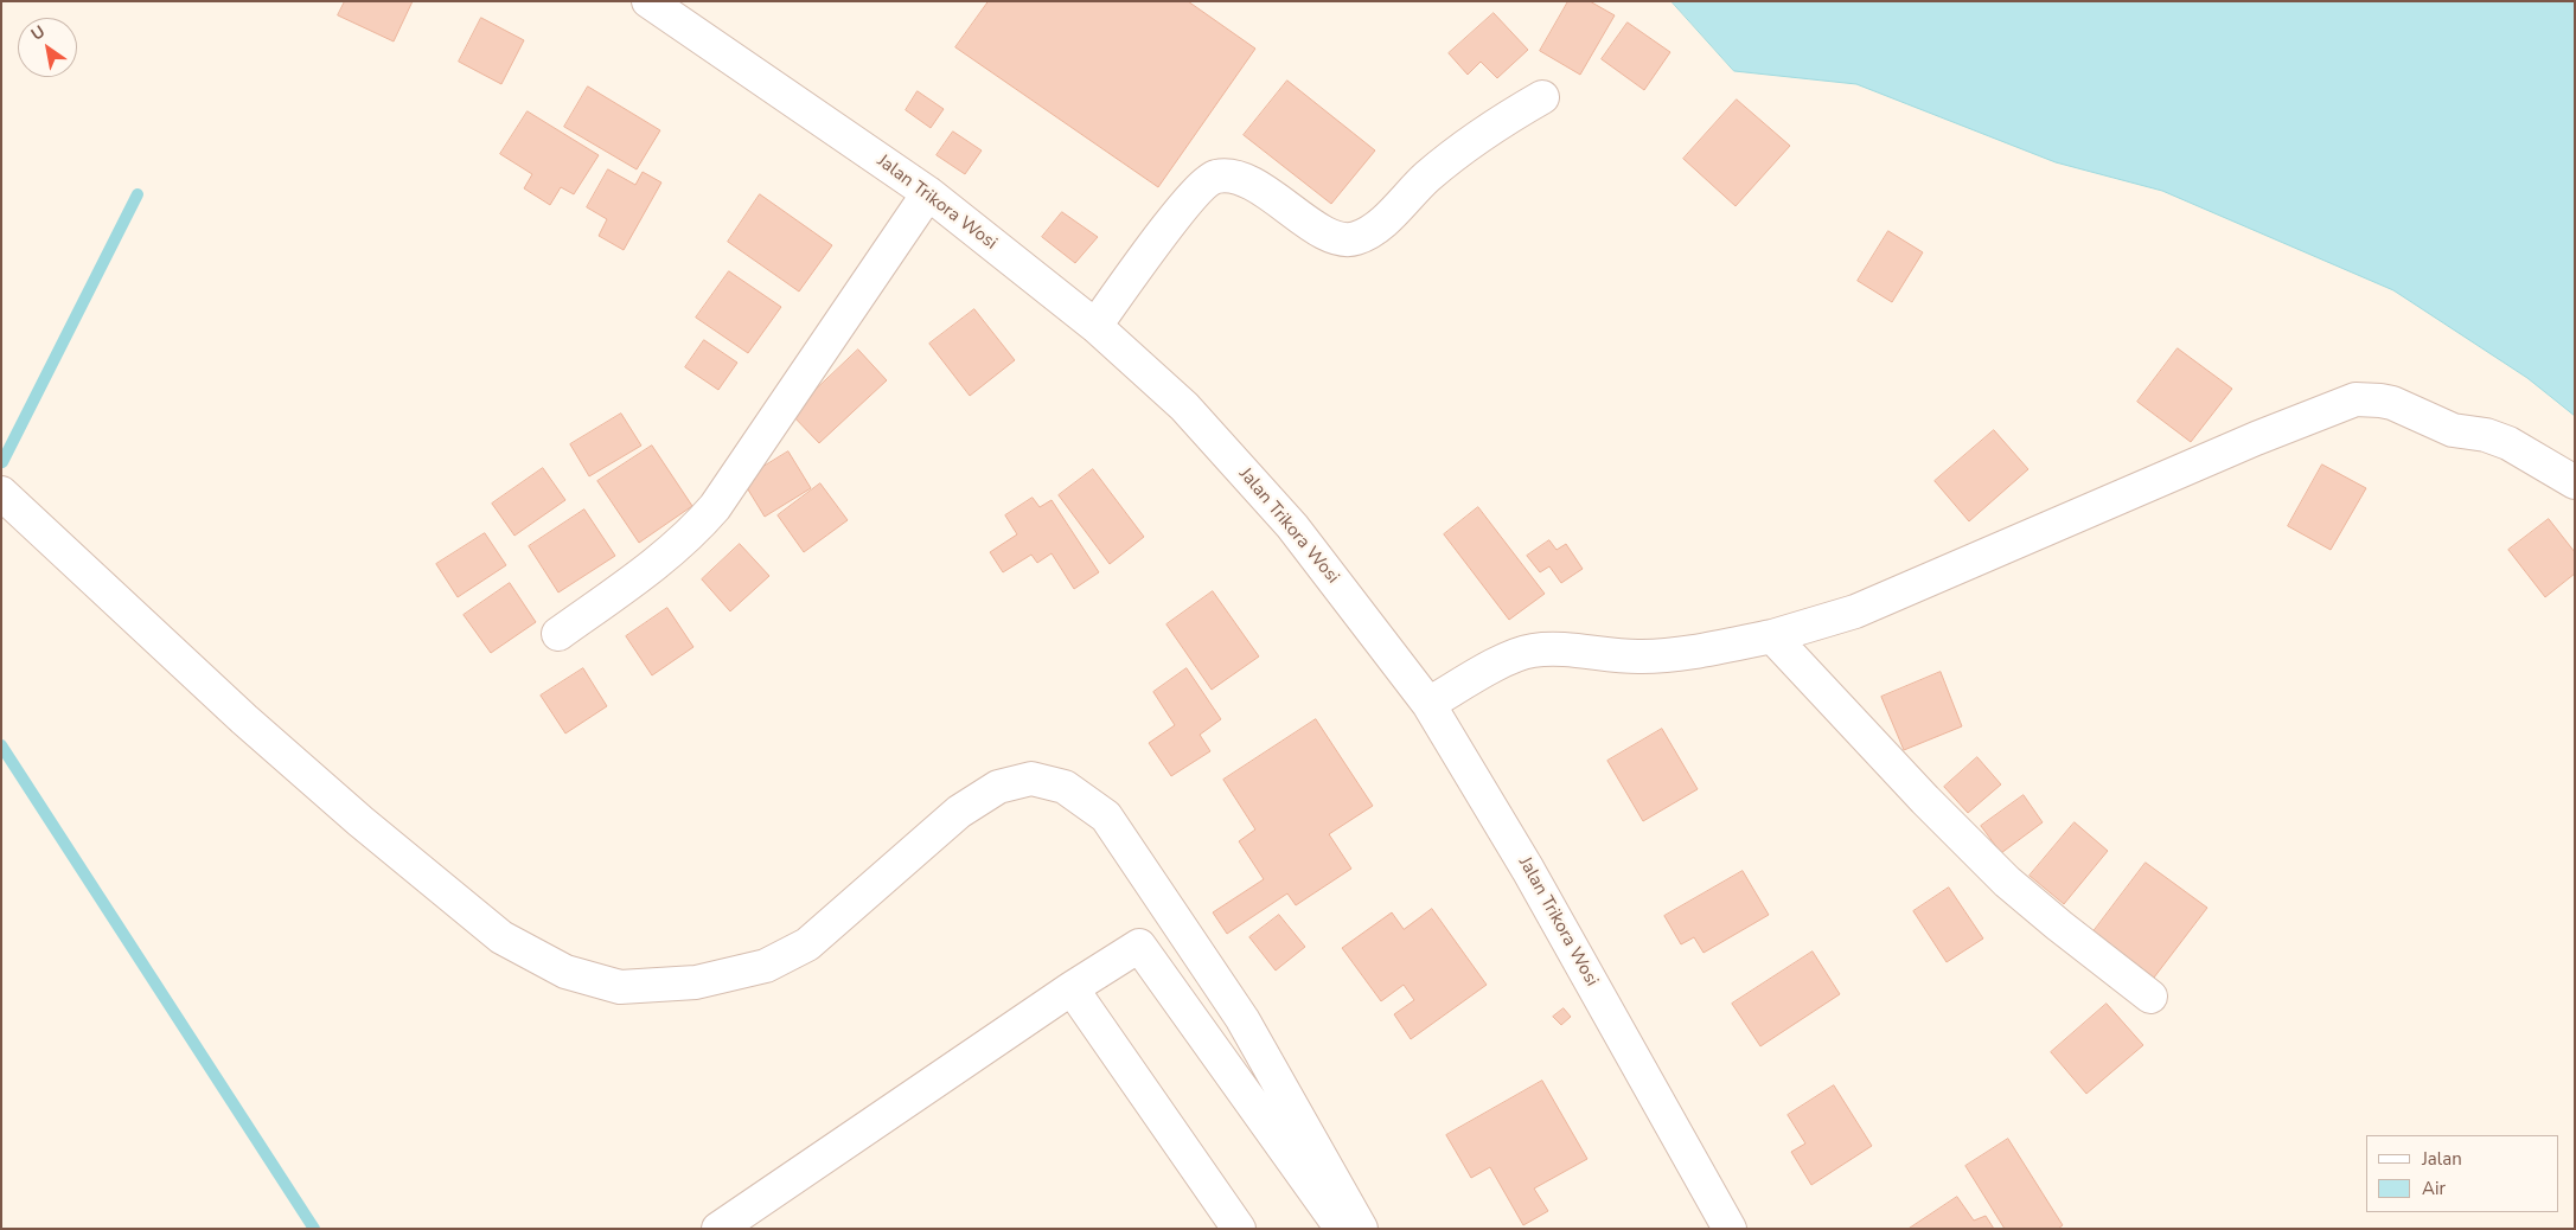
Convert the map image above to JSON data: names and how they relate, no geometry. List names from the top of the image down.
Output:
{
  "streets": {
    "street": ["Jalan Trikora Wosi"]
  },
  "legend": ["Jalan", "Air"],
  "north": "top left"
}
